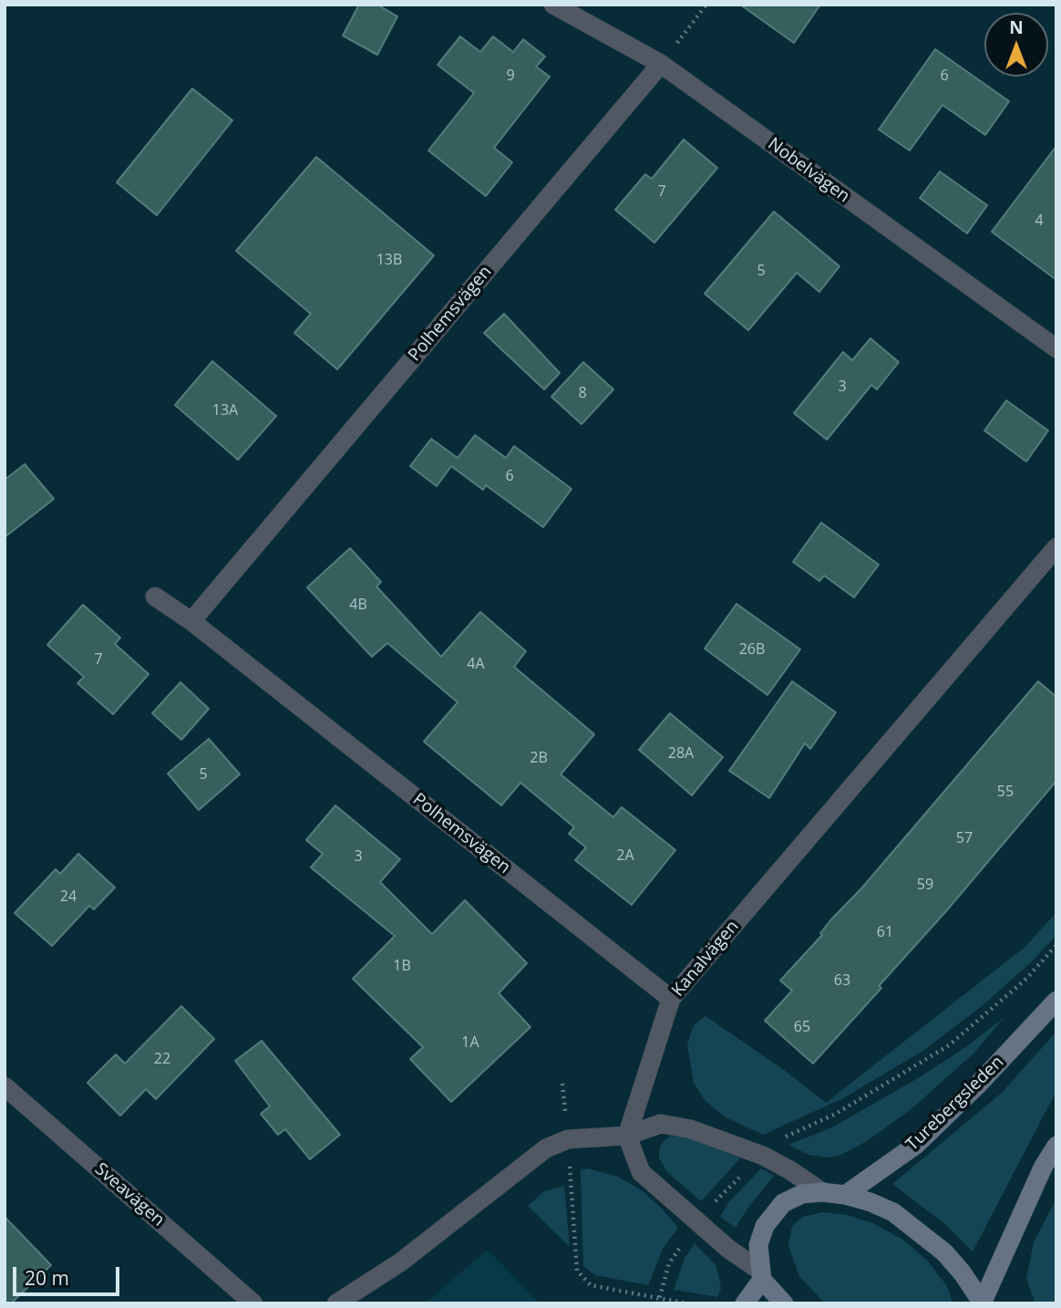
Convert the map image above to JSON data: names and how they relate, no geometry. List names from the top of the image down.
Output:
{
  "streets": {
    "main road": ["Turebergsleden"],
    "street": [
      "Nobelvägen",
      "Polhemsvägen",
      "Kanalvägen",
      "Sveavägen"
    ]
  },
  "crossings": [
    ["Nobelvägen", "Polhemsvägen"],
    ["Polhemsvägen", "Kanalvägen"]
  ],
  "house_numbers": [
    "9",
    "6",
    "7",
    "4",
    "13B",
    "5",
    "3",
    "8",
    "13A",
    "6",
    "4B",
    "26B",
    "7",
    "4A",
    "28A",
    "2B",
    "5",
    "55",
    "57",
    "2A",
    "3",
    "59",
    "24",
    "61",
    "1B",
    "63",
    "65",
    "1A",
    "22"
  ],
  "scale_bar": "20 m",
  "north": "top"
}
